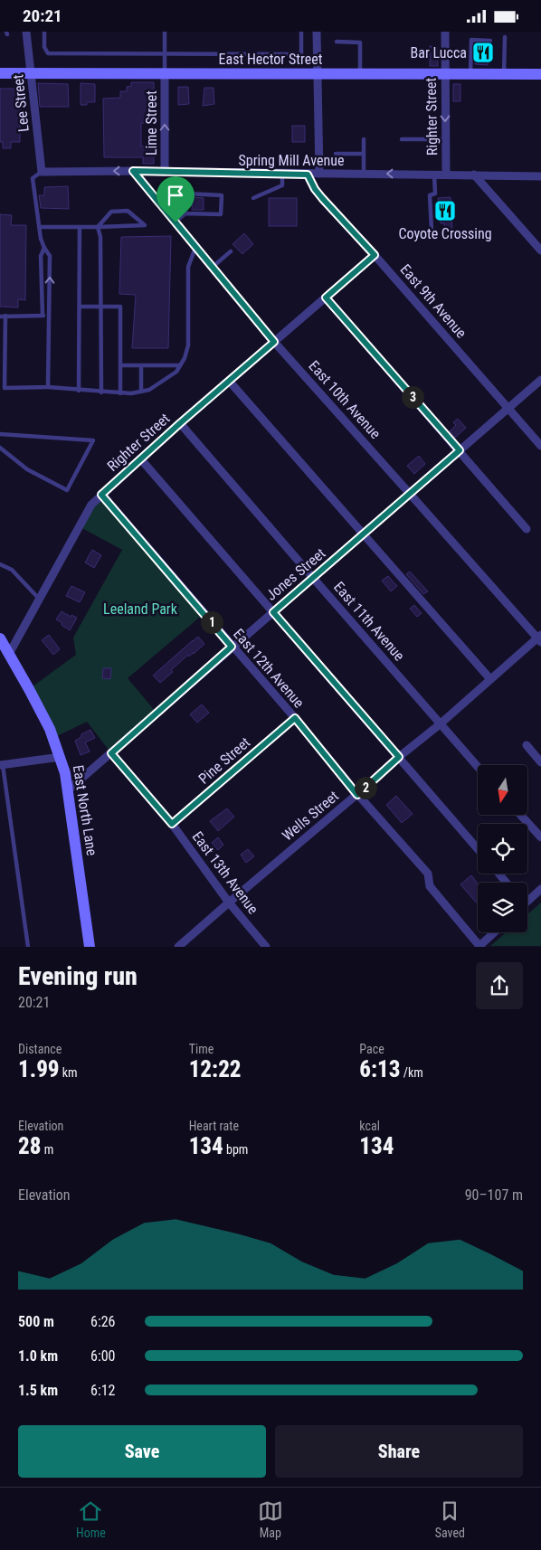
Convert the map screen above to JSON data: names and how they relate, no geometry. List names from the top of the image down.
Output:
{
  "streets": {
    "main road": ["East Hector Street", "East North Lane"],
    "street": [
      "Lee Street",
      "Righter Street",
      "Lime Street",
      "Spring Mill Avenue",
      "East 9th Avenue",
      "East 10th Avenue",
      "Jones Street",
      "East 11th Avenue",
      "East 12th Avenue",
      "Pine Street",
      "Wells Street",
      "East 13th Avenue"
    ]
  },
  "crossings": [
    ["East Hector Street", "Lee Street"],
    ["East Hector Street", "Righter Street"],
    ["East Hector Street", "Lime Street"],
    ["Lee Street", "Spring Mill Avenue"],
    ["Righter Street", "Spring Mill Avenue"],
    ["Righter Street", "East 9th Avenue"],
    ["Righter Street", "East 10th Avenue"],
    ["Righter Street", "East 11th Avenue"],
    ["Righter Street", "East 12th Avenue"],
    ["Righter Street", "East North Lane"],
    ["Lime Street", "Spring Mill Avenue"],
    ["Spring Mill Avenue", "East 9th Avenue"],
    ["Spring Mill Avenue", "East 10th Avenue"],
    ["East 9th Avenue", "Jones Street"],
    ["East 10th Avenue", "Jones Street"],
    ["East 10th Avenue", "Wells Street"],
    ["Jones Street", "East 11th Avenue"],
    ["Jones Street", "East 12th Avenue"],
    ["Jones Street", "East North Lane"],
    ["Jones Street", "East 13th Avenue"],
    ["East 11th Avenue", "Wells Street"],
    ["East 12th Avenue", "Pine Street"],
    ["East 12th Avenue", "Wells Street"],
    ["Pine Street", "East 13th Avenue"],
    ["Wells Street", "East 13th Avenue"]
  ],
  "one_way": ["Lime Street"],
  "parks": ["Leeland Park"],
  "places": {
    "restaurant": ["Bar Lucca", "Coyote Crossing"]
  },
  "north": "bottom",
  "page": {
    "status": "20:21",
    "pins": ["3", "1", "2"],
    "heading": ["Evening run", "20:21"],
    "stats": [
      ["Distance", "1.99 km"],
      ["Time", "12:22"],
      ["Pace", "6:13 /km"],
      ["Elevation", "28 m"],
      ["Heart rate", "134 bpm"],
      ["kcal", "134"]
    ],
    "chart": ["Elevation", "90–107 m"],
    "list": [
      {
        "name": "500 m",
        "note": "6:26"
      },
      {
        "name": "1.0 km",
        "note": "6:00"
      },
      {
        "name": "1.5 km",
        "note": "6:12"
      }
    ],
    "buttons": ["Save", "Share"],
    "tabs": ["Home", "Map", "Saved"]
  }
}
